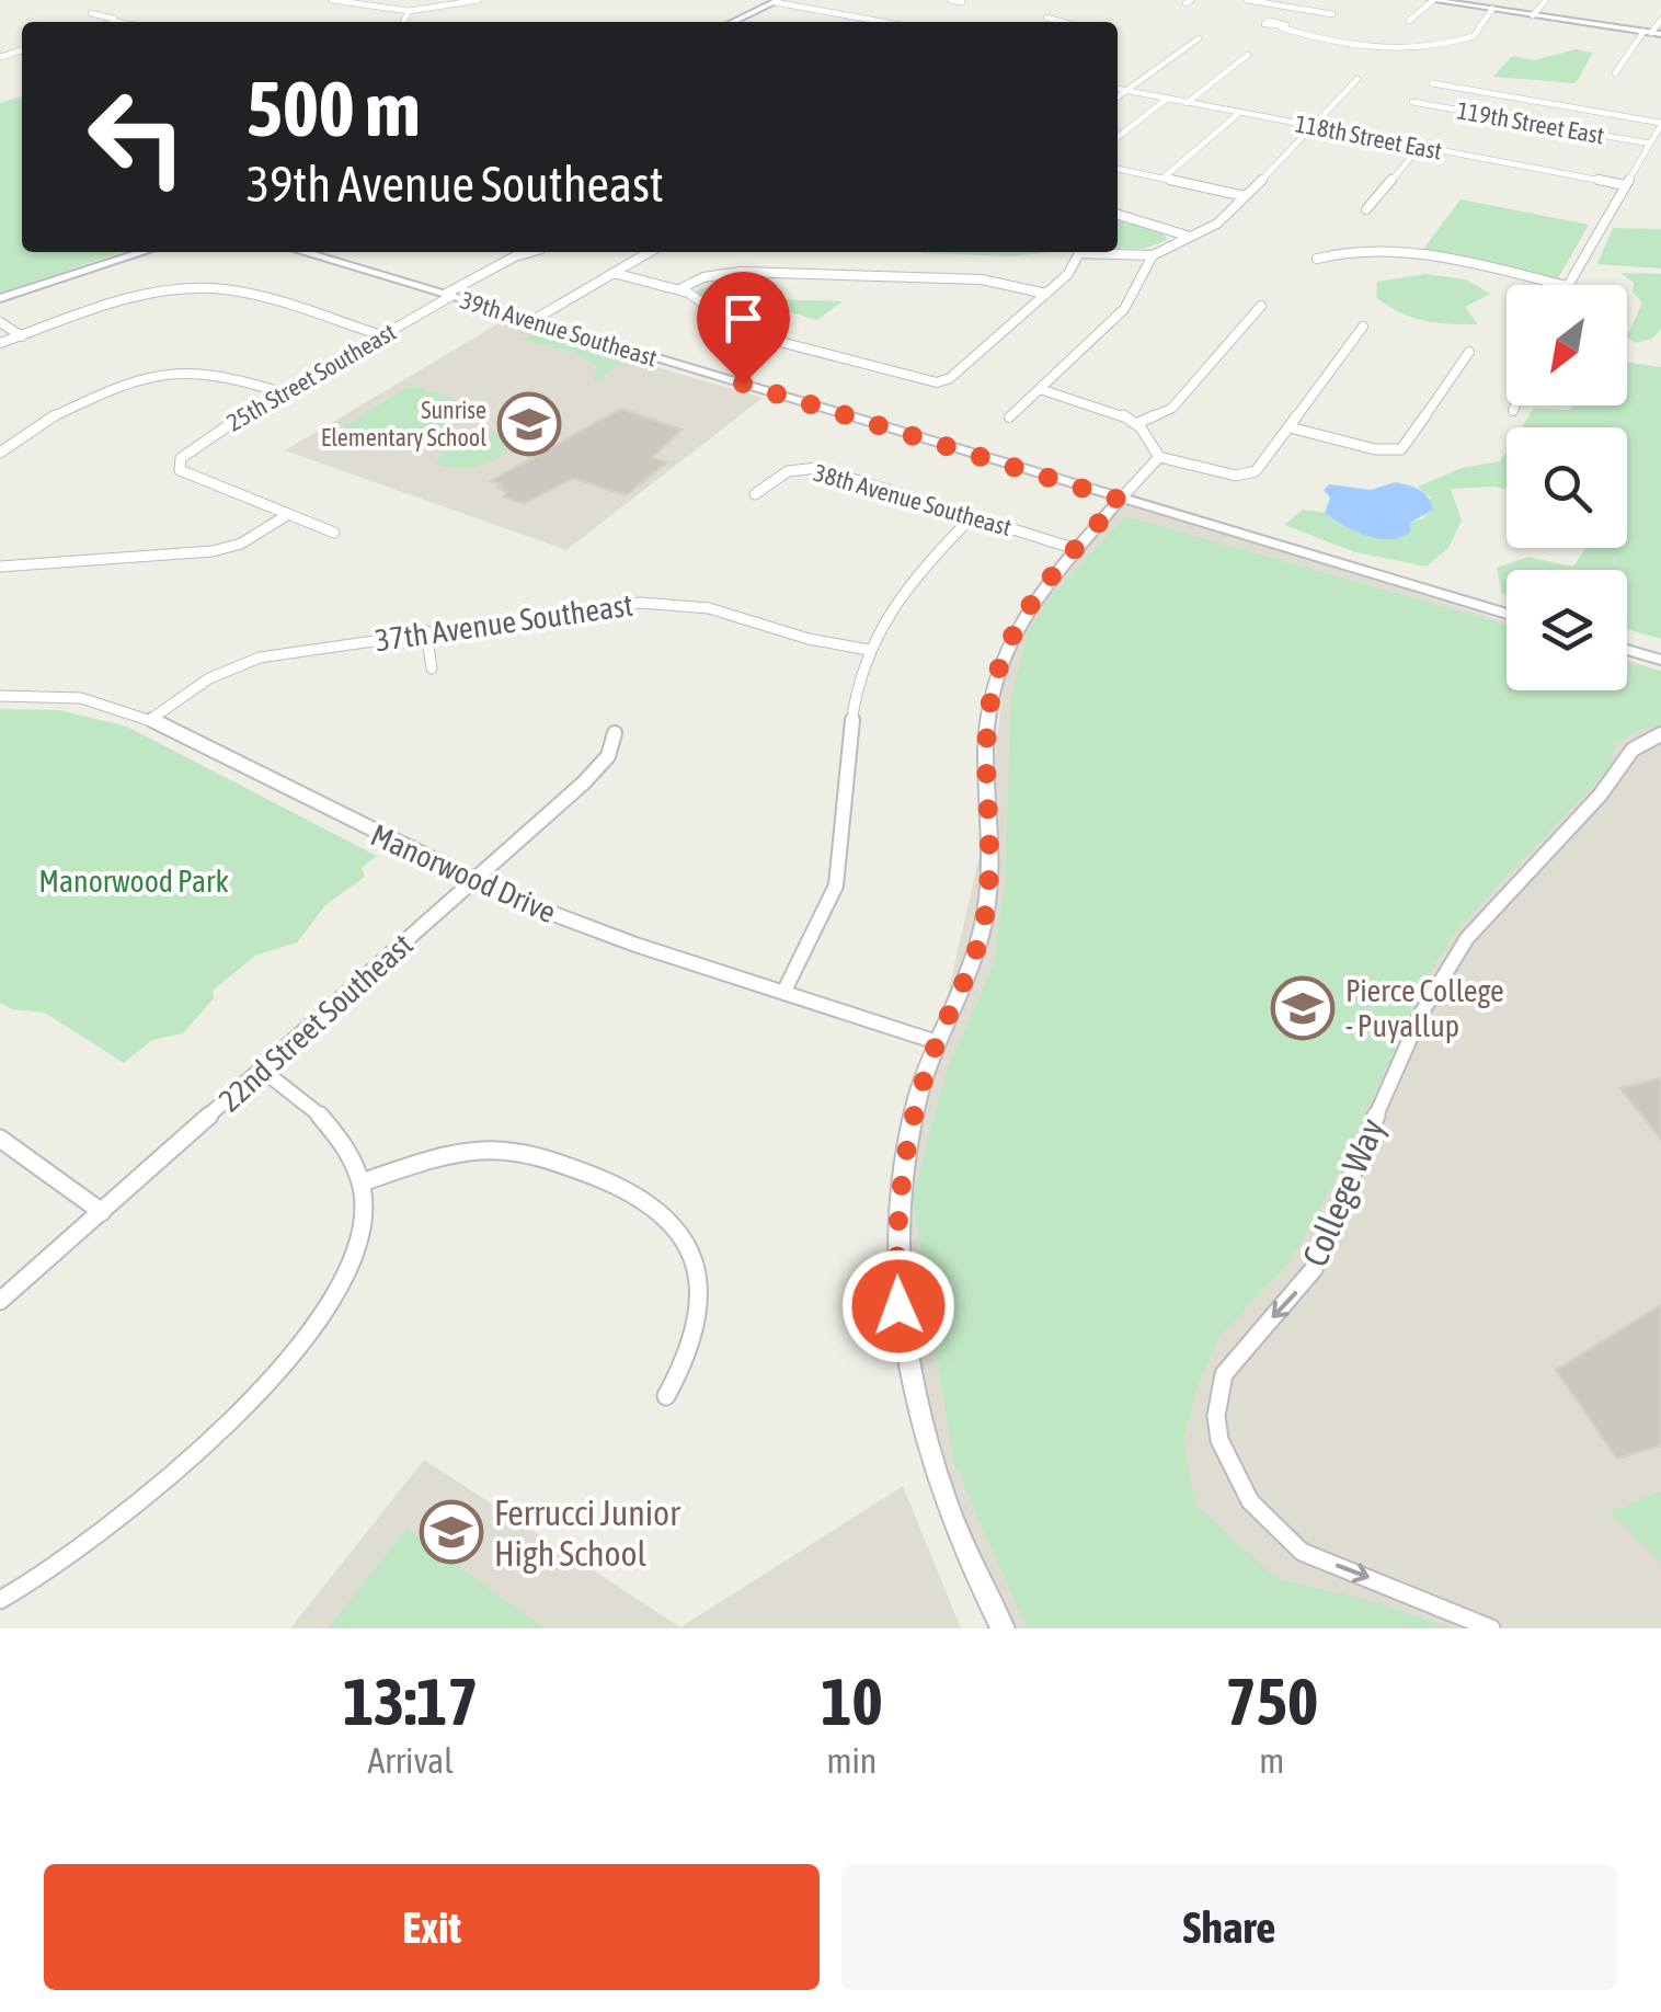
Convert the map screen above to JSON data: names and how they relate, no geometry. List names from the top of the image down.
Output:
{
  "streets": {
    "main road": ["39th Avenue Southeast"],
    "street": [
      "119th Street East",
      "118th Street East",
      "25th Street Southeast",
      "38th Avenue Southeast",
      "37th Avenue Southeast",
      "Manorwood Drive",
      "22nd Street Southeast",
      "College Way"
    ]
  },
  "crossings": [
    ["39th Avenue Southeast", "25th Street Southeast"],
    ["37th Avenue Southeast", "Manorwood Drive"],
    ["Manorwood Drive", "22nd Street Southeast"]
  ],
  "parks": ["Manorwood Park"],
  "places": {
    "school or university": ["Sunrise Elementary School", "Pierce College - Puyallup", "Ferrucci Junior High School"]
  },
  "north": "bottom left",
  "page": {
    "turn": ["500 m", "39th Avenue Southeast"],
    "eta": [
      "13:17",
      "Arrival",
      "10",
      "min",
      "750",
      "m"
    ],
    "buttons": ["Exit", "Share"]
  }
}
